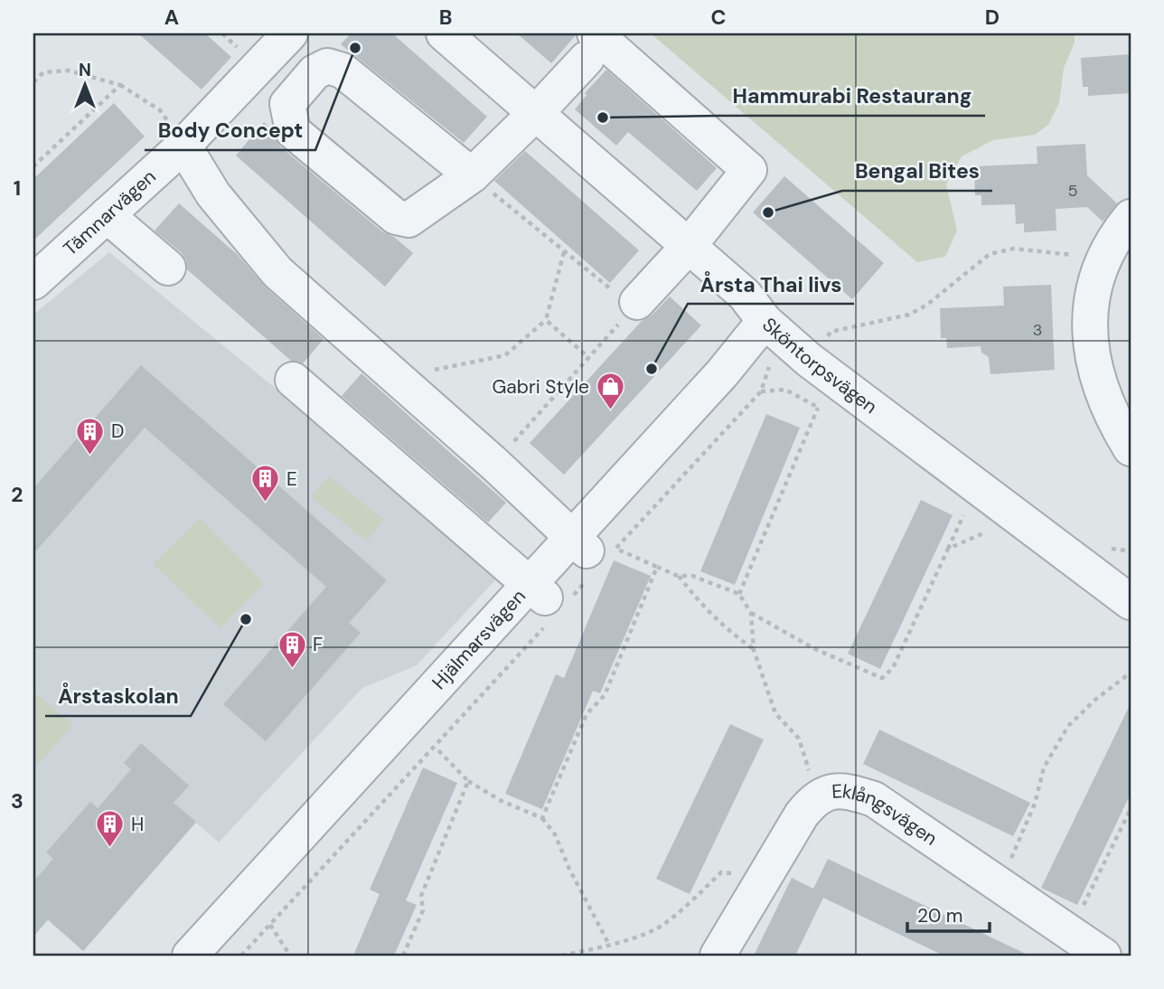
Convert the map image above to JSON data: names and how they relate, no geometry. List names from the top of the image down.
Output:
{
  "streets": {
    "street": [
      "Tämnarvägen",
      "Sköntorpsvägen",
      "Hjälmarsvägen",
      "Eklångsvägen"
    ]
  },
  "crossings": [
    ["Sköntorpsvägen", "Hjälmarsvägen"]
  ],
  "places": {
    "other": [
      "Body Concept",
      "Hammurabi Restaurang",
      "Bengal Bites",
      "Årsta Thai livs",
      "Årstaskolan"
    ],
    "shop": ["Gabri Style"],
    "building": [
      "D",
      "E",
      "F",
      "H"
    ]
  },
  "house_numbers": ["5", "3"],
  "scale_bar": "20 m",
  "north": "top",
  "grid": {
    "columns": [
      "A",
      "B",
      "C",
      "D"
    ],
    "rows": ["1", "2", "3"]
  }
}
